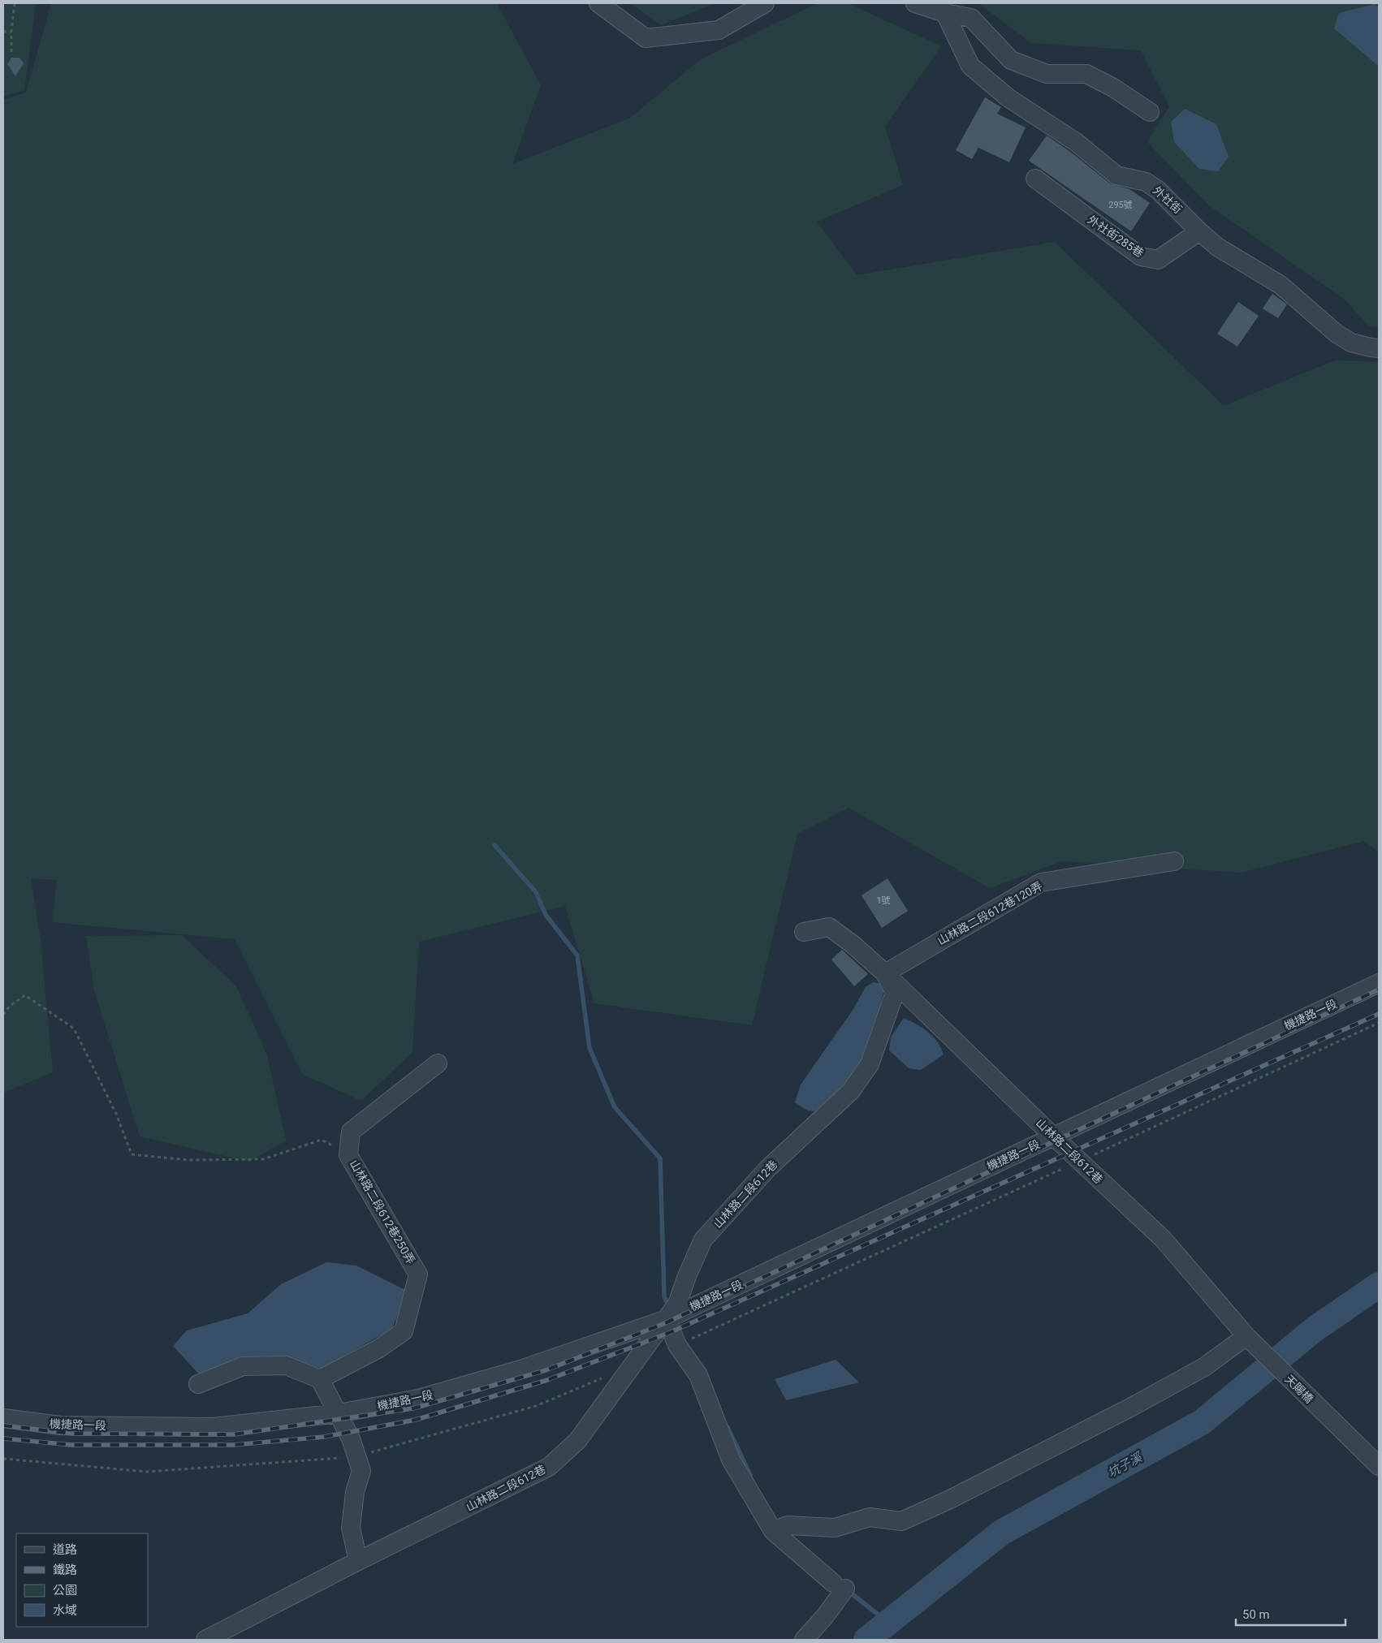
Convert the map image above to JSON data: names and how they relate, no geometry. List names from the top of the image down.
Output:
{
  "streets": {
    "street": [
      "外社街",
      "外社街285巷",
      "山林路二段612巷120弄",
      "機捷路一段",
      "山林路二段612巷",
      "山林路二段612巷250弄",
      "天賜橋"
    ]
  },
  "crossings": [
    ["外社街", "外社街285巷"],
    ["山林路二段612巷120弄", "山林路二段612巷"],
    ["機捷路一段", "山林路二段612巷"],
    ["山林路二段612巷", "天賜橋"]
  ],
  "water": ["坑子溪"],
  "house_numbers": ["295號", "1號"],
  "legend": [
    "道路",
    "鐵路",
    "公園",
    "水域"
  ],
  "scale_bar": "50 m"
}
